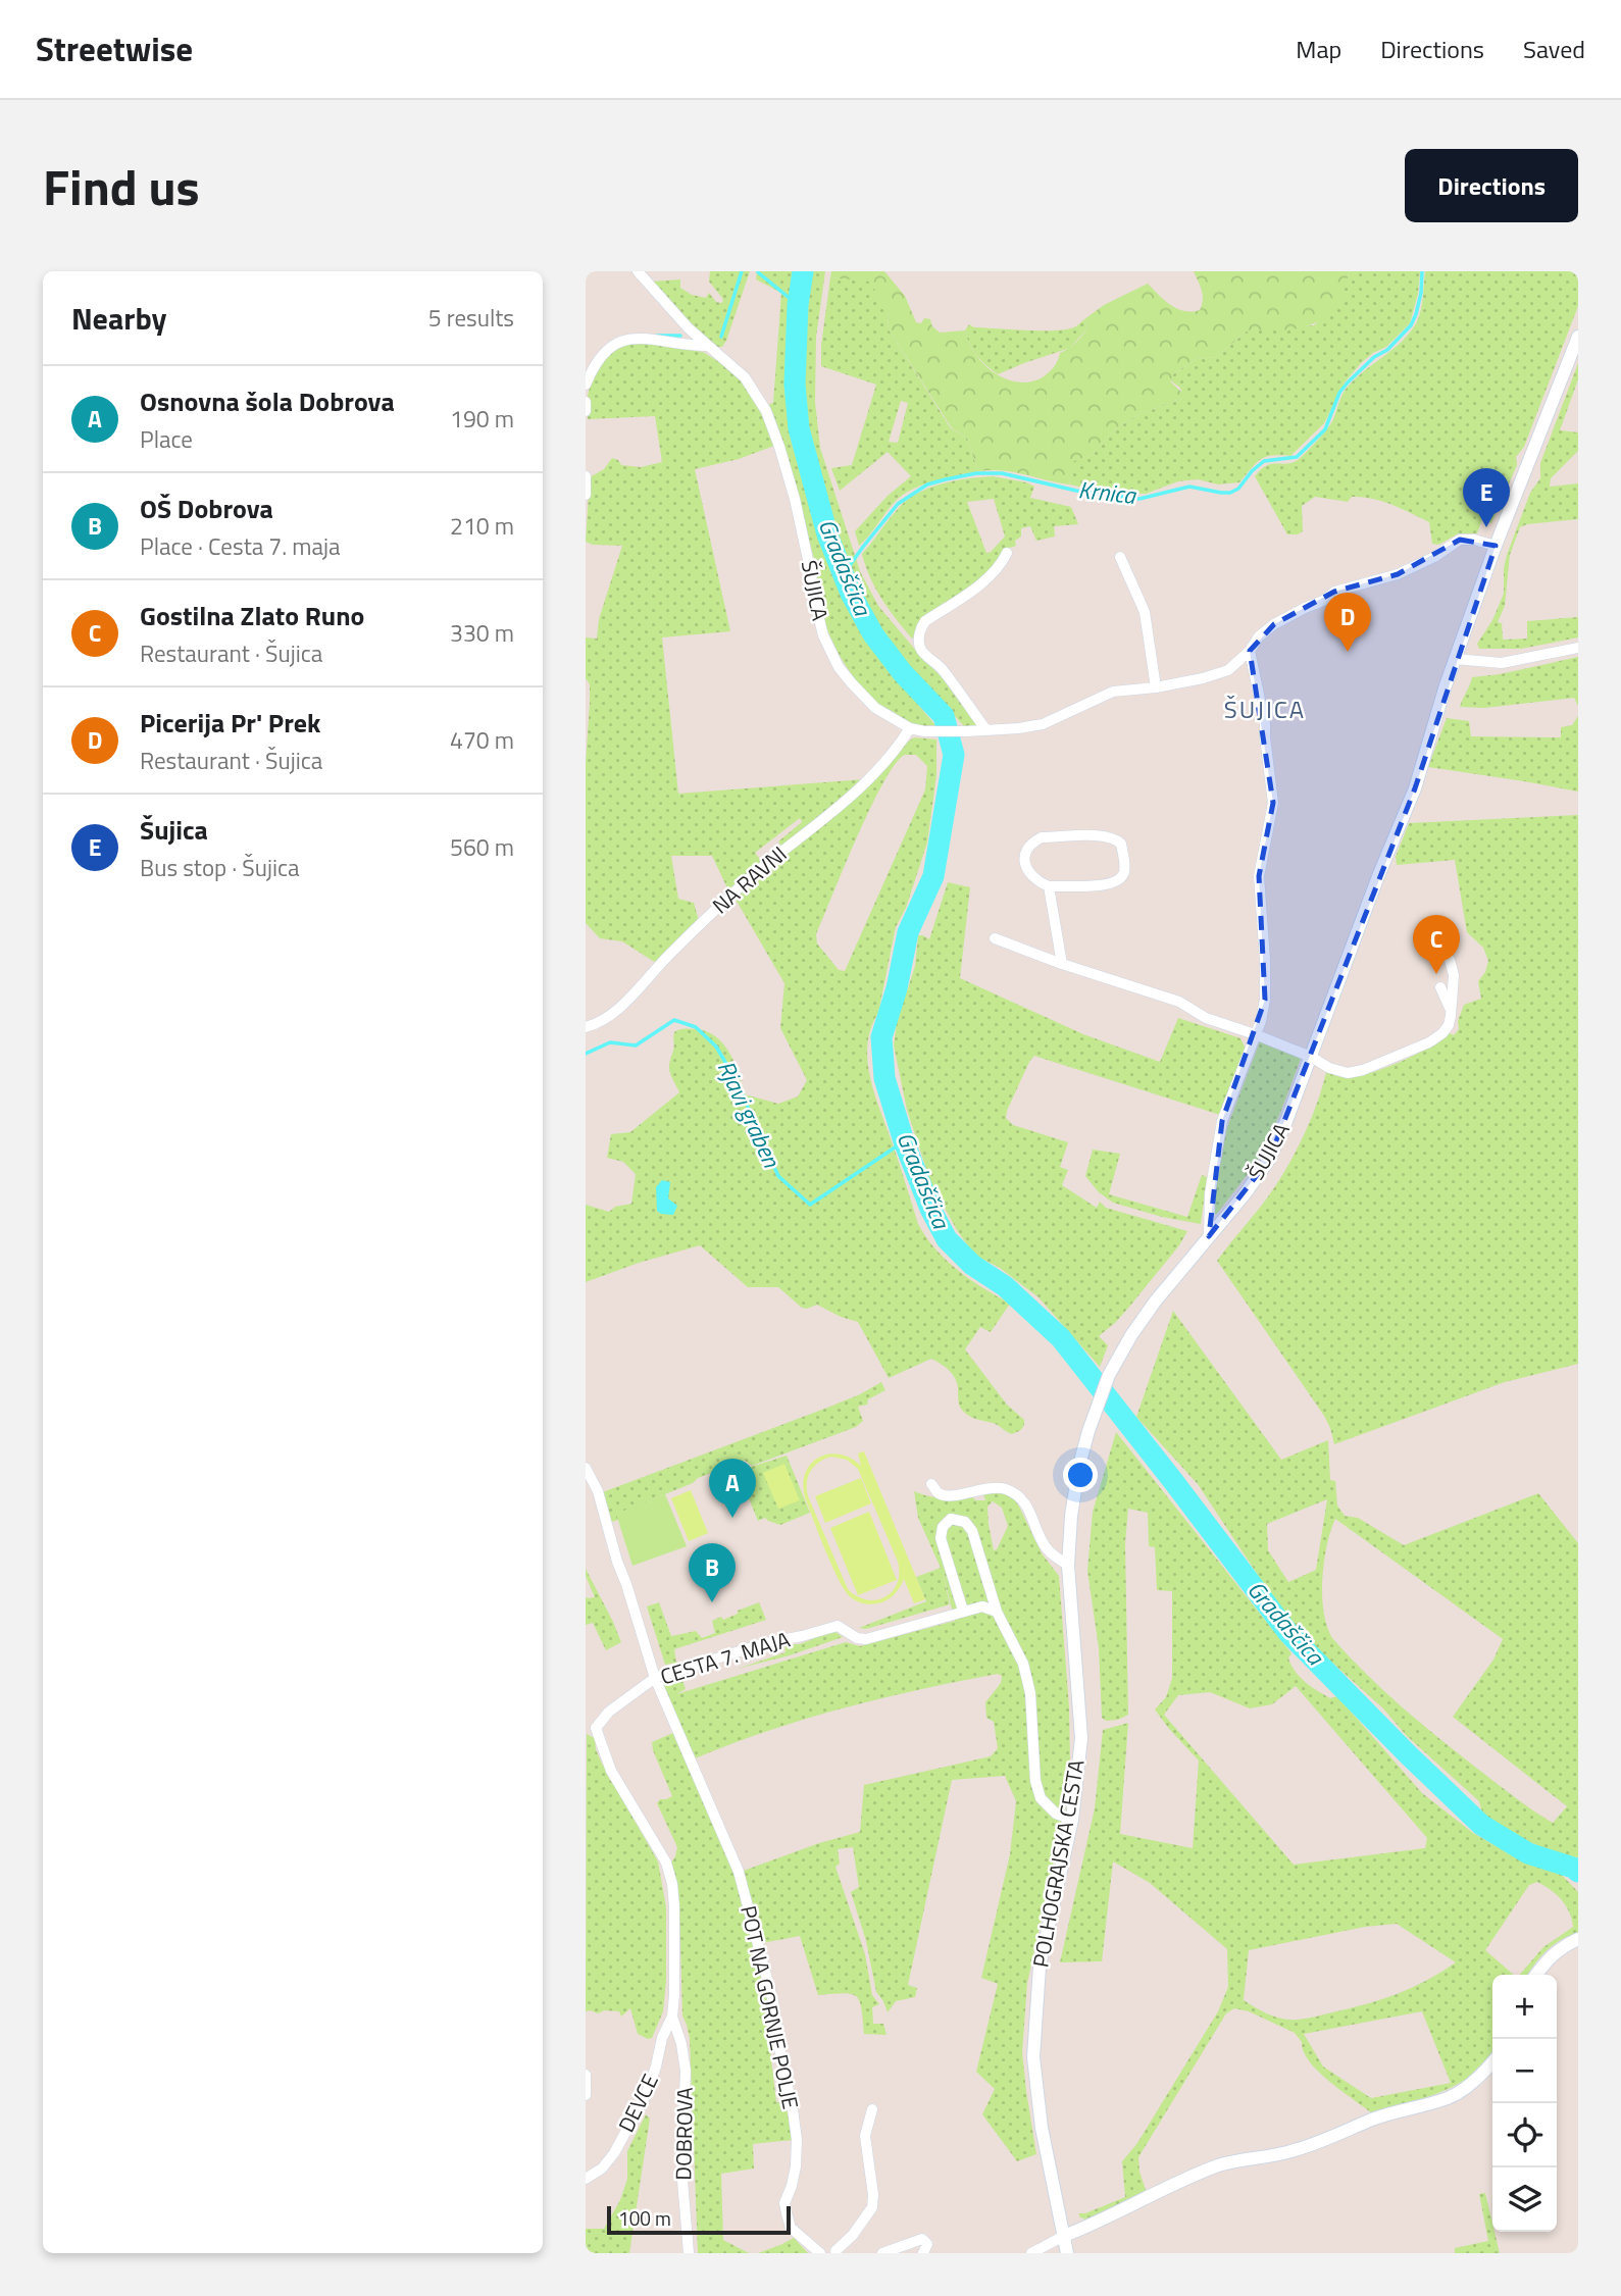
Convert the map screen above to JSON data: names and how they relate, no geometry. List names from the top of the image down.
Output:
{
  "streets": {
    "street": [
      "ŠUJICA",
      "NA RAVNI",
      "CESTA 7. MAJA",
      "POLHOGRAJSKA CESTA",
      "POT NA GORNJE POLJE",
      "DEVCE",
      "DOBROVA"
    ]
  },
  "crossings": [
    ["ŠUJICA", "NA RAVNI"],
    ["ŠUJICA", "POLHOGRAJSKA CESTA"],
    ["CESTA 7. MAJA", "POT NA GORNJE POLJE"],
    ["CESTA 7. MAJA", "DEVCE"],
    ["CESTA 7. MAJA", "DOBROVA"],
    ["DEVCE", "DOBROVA"]
  ],
  "districts": ["ŠUJICA"],
  "water": ["Krnica", "Gradaščica", "Rjavi graben"],
  "scale_bar": "100 m",
  "page": {
    "header": "Streetwise",
    "nav": ["Map", "Directions", "Saved"],
    "title": "Find us",
    "buttons": "Directions",
    "heading": ["Nearby", "5 results"],
    "list": [
      {
        "mark": "A",
        "name": "Osnovna šola Dobrova",
        "note": "Place",
        "value": "190 m"
      },
      {
        "mark": "B",
        "name": "OŠ Dobrova",
        "note": "Place · Cesta 7. maja",
        "value": "210 m"
      },
      {
        "mark": "C",
        "name": "Gostilna Zlato Runo",
        "note": "Restaurant · Šujica",
        "value": "330 m"
      },
      {
        "mark": "D",
        "name": "Picerija Pr' Prek",
        "note": "Restaurant · Šujica",
        "value": "470 m"
      },
      {
        "mark": "E",
        "name": "Šujica",
        "note": "Bus stop · Šujica",
        "value": "560 m"
      }
    ],
    "pins": [
      "E",
      "D",
      "C",
      "A",
      "B"
    ],
    "map_buttons": ["+", "−"],
    "scale": "100 m"
  }
}
